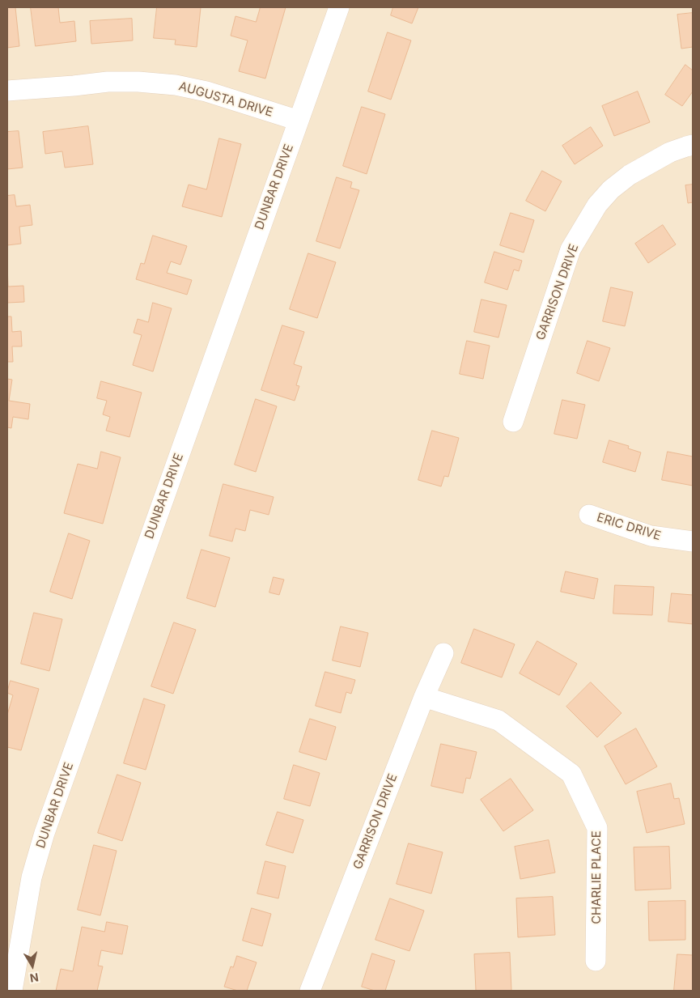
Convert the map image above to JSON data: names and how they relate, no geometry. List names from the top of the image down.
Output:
{
  "streets": {
    "street": [
      "AUGUSTA DRIVE",
      "DUNBAR DRIVE",
      "GARRISON DRIVE",
      "ERIC DRIVE",
      "CHARLIE PLACE"
    ]
  },
  "crossings": [
    ["AUGUSTA DRIVE", "DUNBAR DRIVE"],
    ["GARRISON DRIVE", "CHARLIE PLACE"]
  ],
  "north": "bottom"
}
